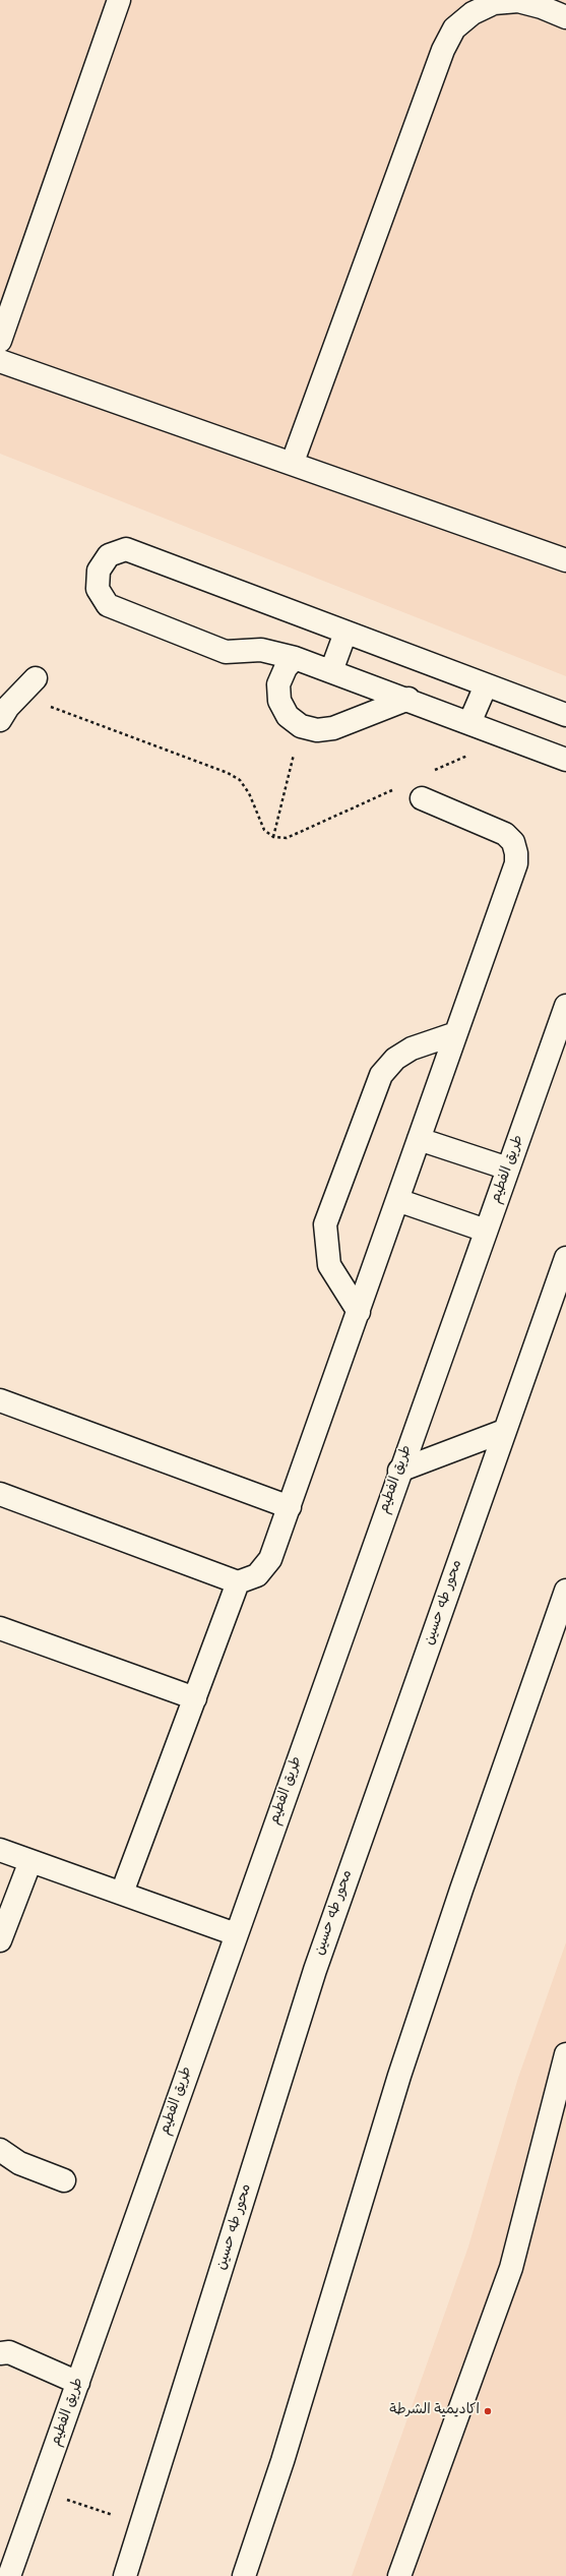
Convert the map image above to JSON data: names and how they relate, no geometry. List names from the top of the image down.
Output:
{
  "streets": {
    "street": ["طريق الفطيم", "محور طه حسين"]
  },
  "places": ["اكاديمية الشرطة"]
}
